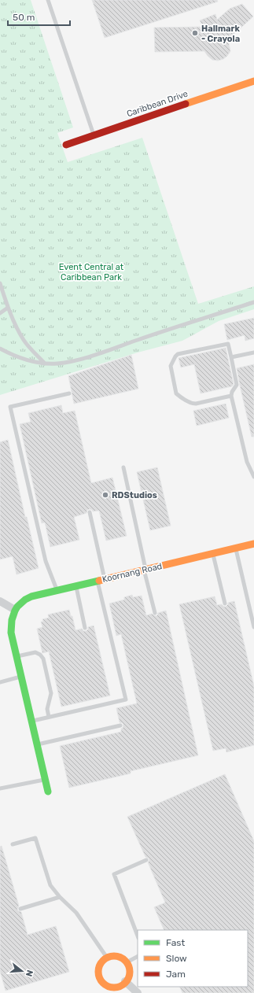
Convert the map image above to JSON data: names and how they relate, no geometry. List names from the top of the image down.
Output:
{
  "streets": {
    "street": ["Caribbean Drive", "Koornang Road"]
  },
  "parks": ["Event Central at Caribbean Park"],
  "places": ["Hallmark - Crayola", "RDStudios"],
  "legend": ["Fast", "Slow", "Jam"],
  "scale_bar": "50 m",
  "north": "right"
}
